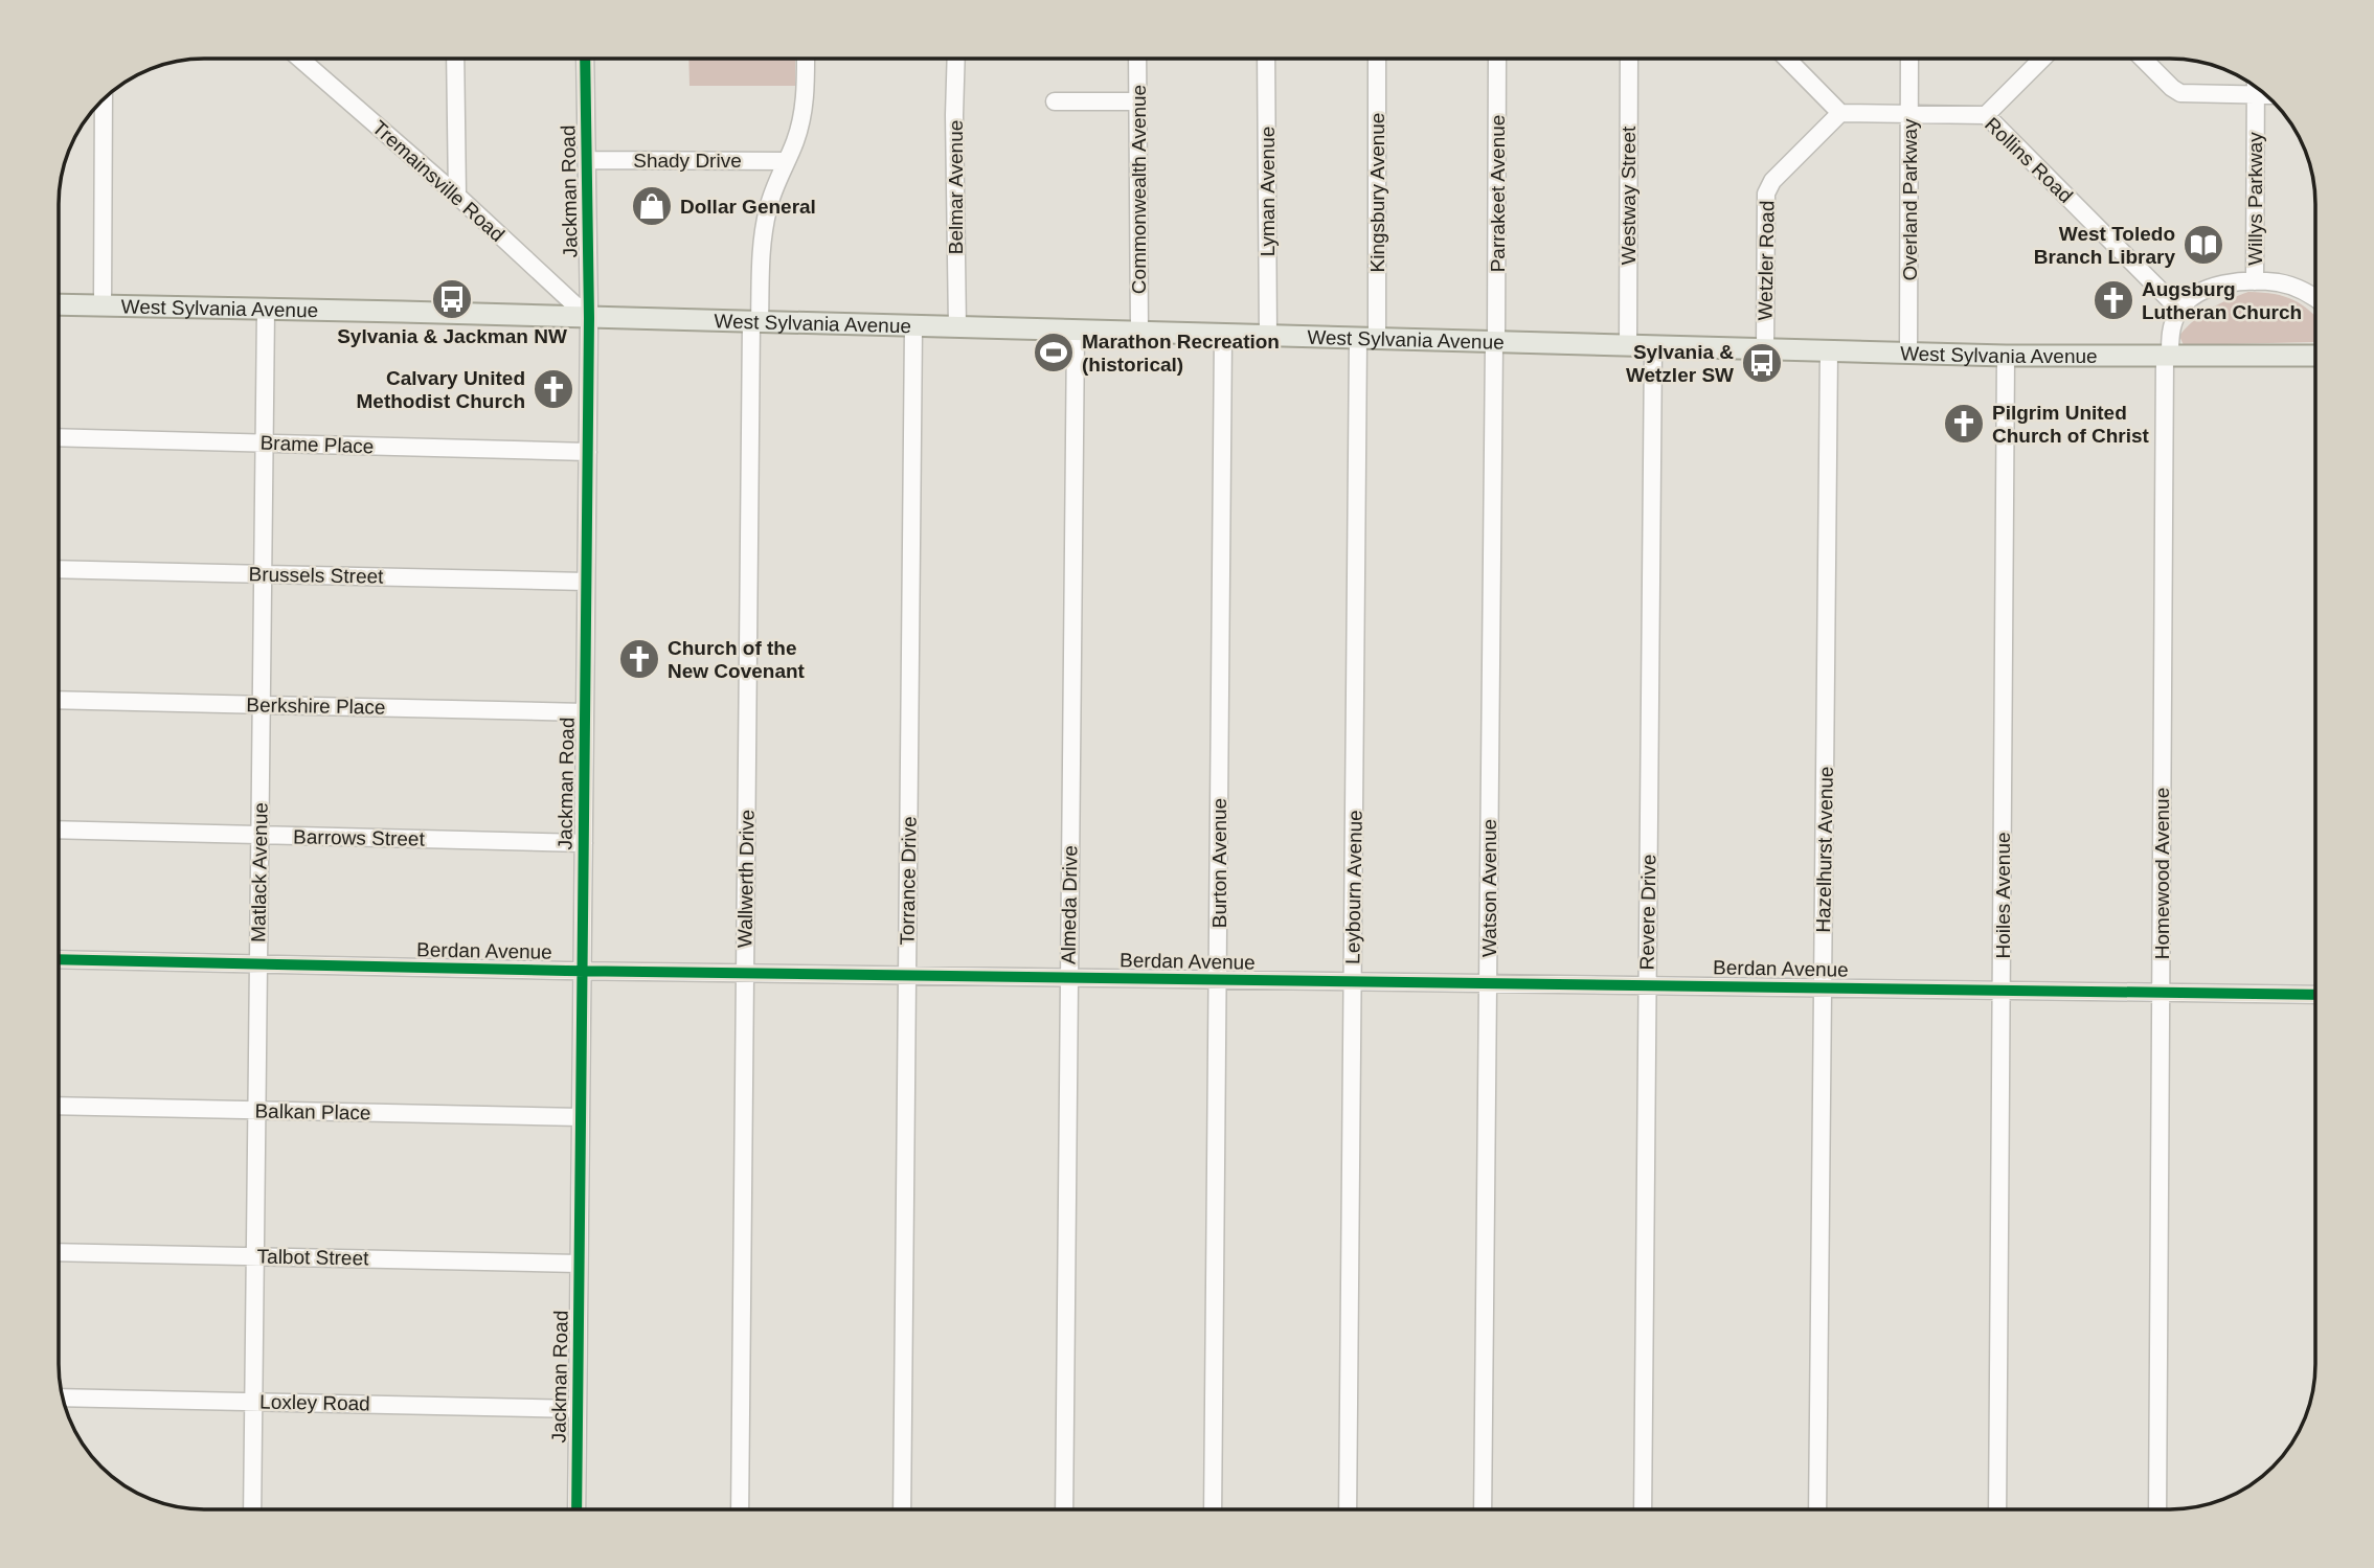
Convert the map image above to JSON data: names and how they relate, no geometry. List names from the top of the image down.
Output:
{
  "streets": {
    "main road": ["West Sylvania Avenue"],
    "street": [
      "Shady Drive",
      "Rollins Road",
      "Tremainsville Road",
      "Belmar Avenue",
      "Commonwealth Avenue",
      "Jackman Road",
      "Lyman Avenue",
      "Kingsbury Avenue",
      "Parrakeet Avenue",
      "Westway Street",
      "Willys Parkway",
      "Overland Parkway",
      "Wetzler Road",
      "Brame Place",
      "Brussels Street",
      "Berkshire Place",
      "Barrows Street",
      "Hazelhurst Avenue",
      "Burton Avenue",
      "Matlack Avenue",
      "Homewood Avenue",
      "Wallwerth Drive",
      "Torrance Drive",
      "Leybourn Avenue",
      "Watson Avenue",
      "Hoiles Avenue",
      "Almeda Drive",
      "Revere Drive",
      "Berdan Avenue",
      "Balkan Place",
      "Talbot Street",
      "Loxley Road"
    ]
  },
  "crossings": [
    ["Shady Drive", "Jackman Road"],
    ["Shady Drive", "Wallwerth Drive"],
    ["Rollins Road", "Overland Parkway"],
    ["Rollins Road", "Wetzler Road"],
    ["Rollins Road", "Homewood Avenue"],
    ["Tremainsville Road", "Jackman Road"],
    ["Tremainsville Road", "West Sylvania Avenue"],
    ["Belmar Avenue", "West Sylvania Avenue"],
    ["Commonwealth Avenue", "West Sylvania Avenue"],
    ["Jackman Road", "West Sylvania Avenue"],
    ["Jackman Road", "Brame Place"],
    ["Jackman Road", "Brussels Street"],
    ["Jackman Road", "Berkshire Place"],
    ["Jackman Road", "Barrows Street"],
    ["Jackman Road", "Berdan Avenue"],
    ["Jackman Road", "Balkan Place"],
    ["Jackman Road", "Talbot Street"],
    ["Jackman Road", "Loxley Road"],
    ["Lyman Avenue", "West Sylvania Avenue"],
    ["Kingsbury Avenue", "West Sylvania Avenue"],
    ["Kingsbury Avenue", "Leybourn Avenue"],
    ["Parrakeet Avenue", "West Sylvania Avenue"],
    ["Parrakeet Avenue", "Watson Avenue"],
    ["Westway Street", "West Sylvania Avenue"],
    ["Overland Parkway", "West Sylvania Avenue"],
    ["Wetzler Road", "West Sylvania Avenue"],
    ["West Sylvania Avenue", "Hazelhurst Avenue"],
    ["West Sylvania Avenue", "Burton Avenue"],
    ["West Sylvania Avenue", "Matlack Avenue"],
    ["West Sylvania Avenue", "Homewood Avenue"],
    ["West Sylvania Avenue", "Wallwerth Drive"],
    ["West Sylvania Avenue", "Torrance Drive"],
    ["West Sylvania Avenue", "Leybourn Avenue"],
    ["West Sylvania Avenue", "Watson Avenue"],
    ["West Sylvania Avenue", "Hoiles Avenue"],
    ["West Sylvania Avenue", "Almeda Drive"],
    ["West Sylvania Avenue", "Revere Drive"],
    ["Brame Place", "Matlack Avenue"],
    ["Brussels Street", "Matlack Avenue"],
    ["Berkshire Place", "Matlack Avenue"],
    ["Barrows Street", "Matlack Avenue"],
    ["Hazelhurst Avenue", "Berdan Avenue"],
    ["Burton Avenue", "Berdan Avenue"],
    ["Matlack Avenue", "Berdan Avenue"],
    ["Matlack Avenue", "Balkan Place"],
    ["Matlack Avenue", "Talbot Street"],
    ["Matlack Avenue", "Loxley Road"],
    ["Homewood Avenue", "Berdan Avenue"],
    ["Wallwerth Drive", "Berdan Avenue"],
    ["Torrance Drive", "Berdan Avenue"],
    ["Leybourn Avenue", "Berdan Avenue"],
    ["Watson Avenue", "Berdan Avenue"],
    ["Hoiles Avenue", "Berdan Avenue"],
    ["Almeda Drive", "Berdan Avenue"],
    ["Revere Drive", "Berdan Avenue"]
  ],
  "places": {
    "shop": ["Dollar General"],
    "library": ["West Toledo Branch Library"],
    "bus stop": ["Sylvania & Jackman NW", "Sylvania & Wetzler SW"],
    "church": [
      "Augsburg Lutheran Church",
      "Calvary United Methodist Church",
      "Pilgrim United Church of Christ",
      "Church of the New Covenant"
    ],
    "sports": ["Marathon Recreation (historical)"]
  }
}
